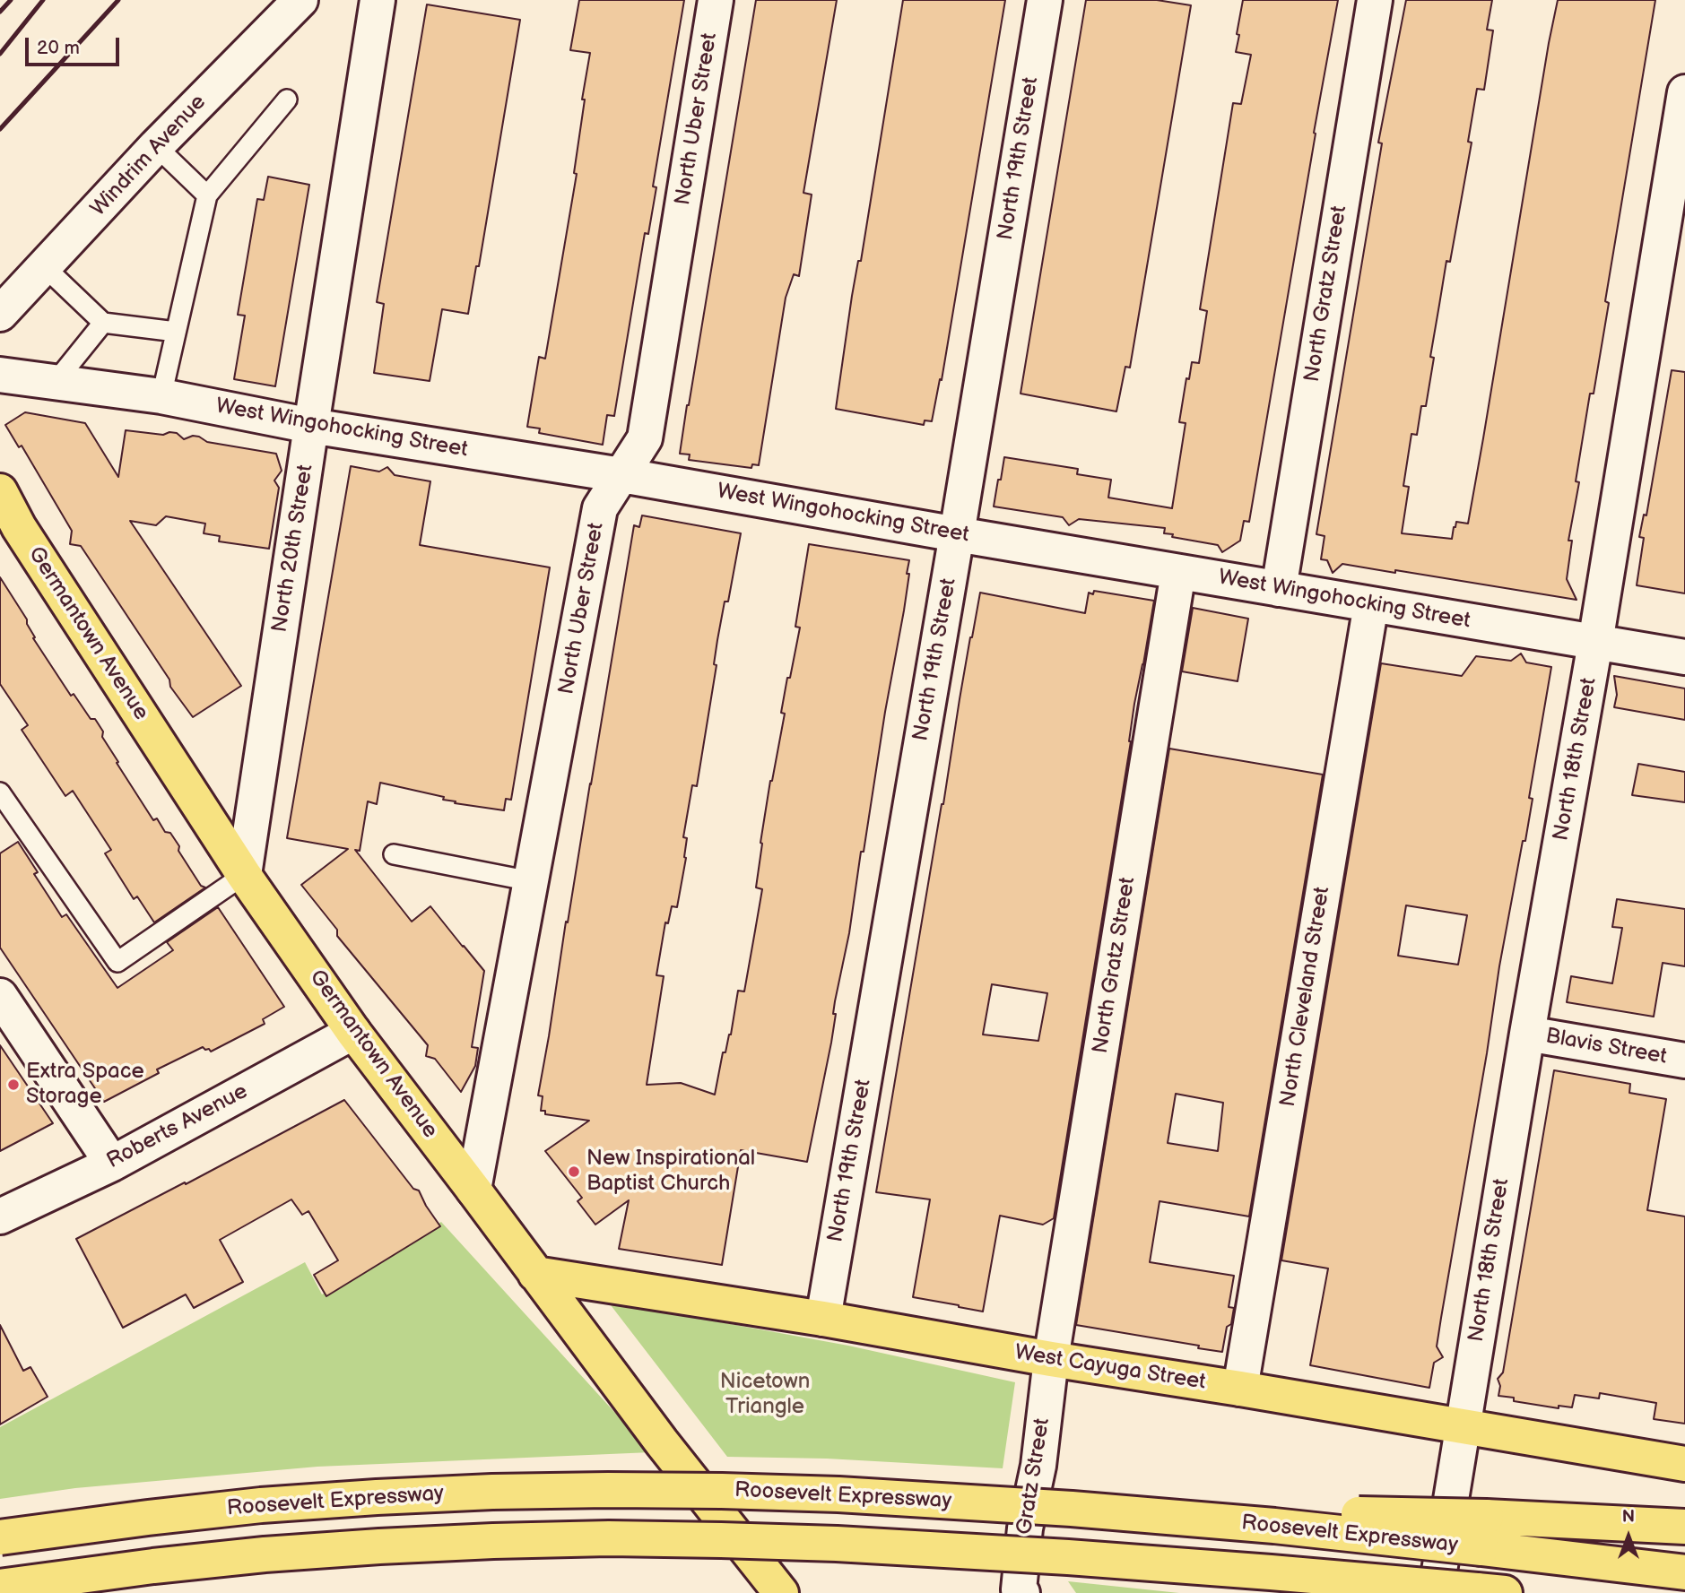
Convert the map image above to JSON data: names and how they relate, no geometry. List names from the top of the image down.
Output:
{
  "streets": {
    "main road": ["Germantown Avenue", "West Cayuga Street", "Roosevelt Expressway"],
    "street": [
      "North Uber Street",
      "Windrim Avenue",
      "North 19th Street",
      "North Gratz Street",
      "West Wingohocking Street",
      "North 20th Street",
      "North 18th Street",
      "North Cleveland Street",
      "Blavis Street",
      "Roberts Avenue",
      "Gratz Street"
    ]
  },
  "crossings": [
    ["North Uber Street", "West Wingohocking Street"],
    ["North Uber Street", "Germantown Avenue"],
    ["North 19th Street", "West Wingohocking Street"],
    ["North 19th Street", "West Cayuga Street"],
    ["North Gratz Street", "West Wingohocking Street"],
    ["North Gratz Street", "West Cayuga Street"],
    ["North Gratz Street", "Gratz Street"],
    ["West Wingohocking Street", "North 20th Street"],
    ["West Wingohocking Street", "North 18th Street"],
    ["West Wingohocking Street", "North Cleveland Street"],
    ["North 20th Street", "Germantown Avenue"],
    ["Germantown Avenue", "Roberts Avenue"],
    ["Germantown Avenue", "West Cayuga Street"],
    ["North 18th Street", "Blavis Street"],
    ["North 18th Street", "West Cayuga Street"],
    ["North Cleveland Street", "West Cayuga Street"],
    ["West Cayuga Street", "Gratz Street"]
  ],
  "parks": ["Nicetown Triangle"],
  "places": ["Extra Space Storage", "New Inspirational Baptist Church"],
  "scale_bar": "20 m",
  "north": "top"
}
